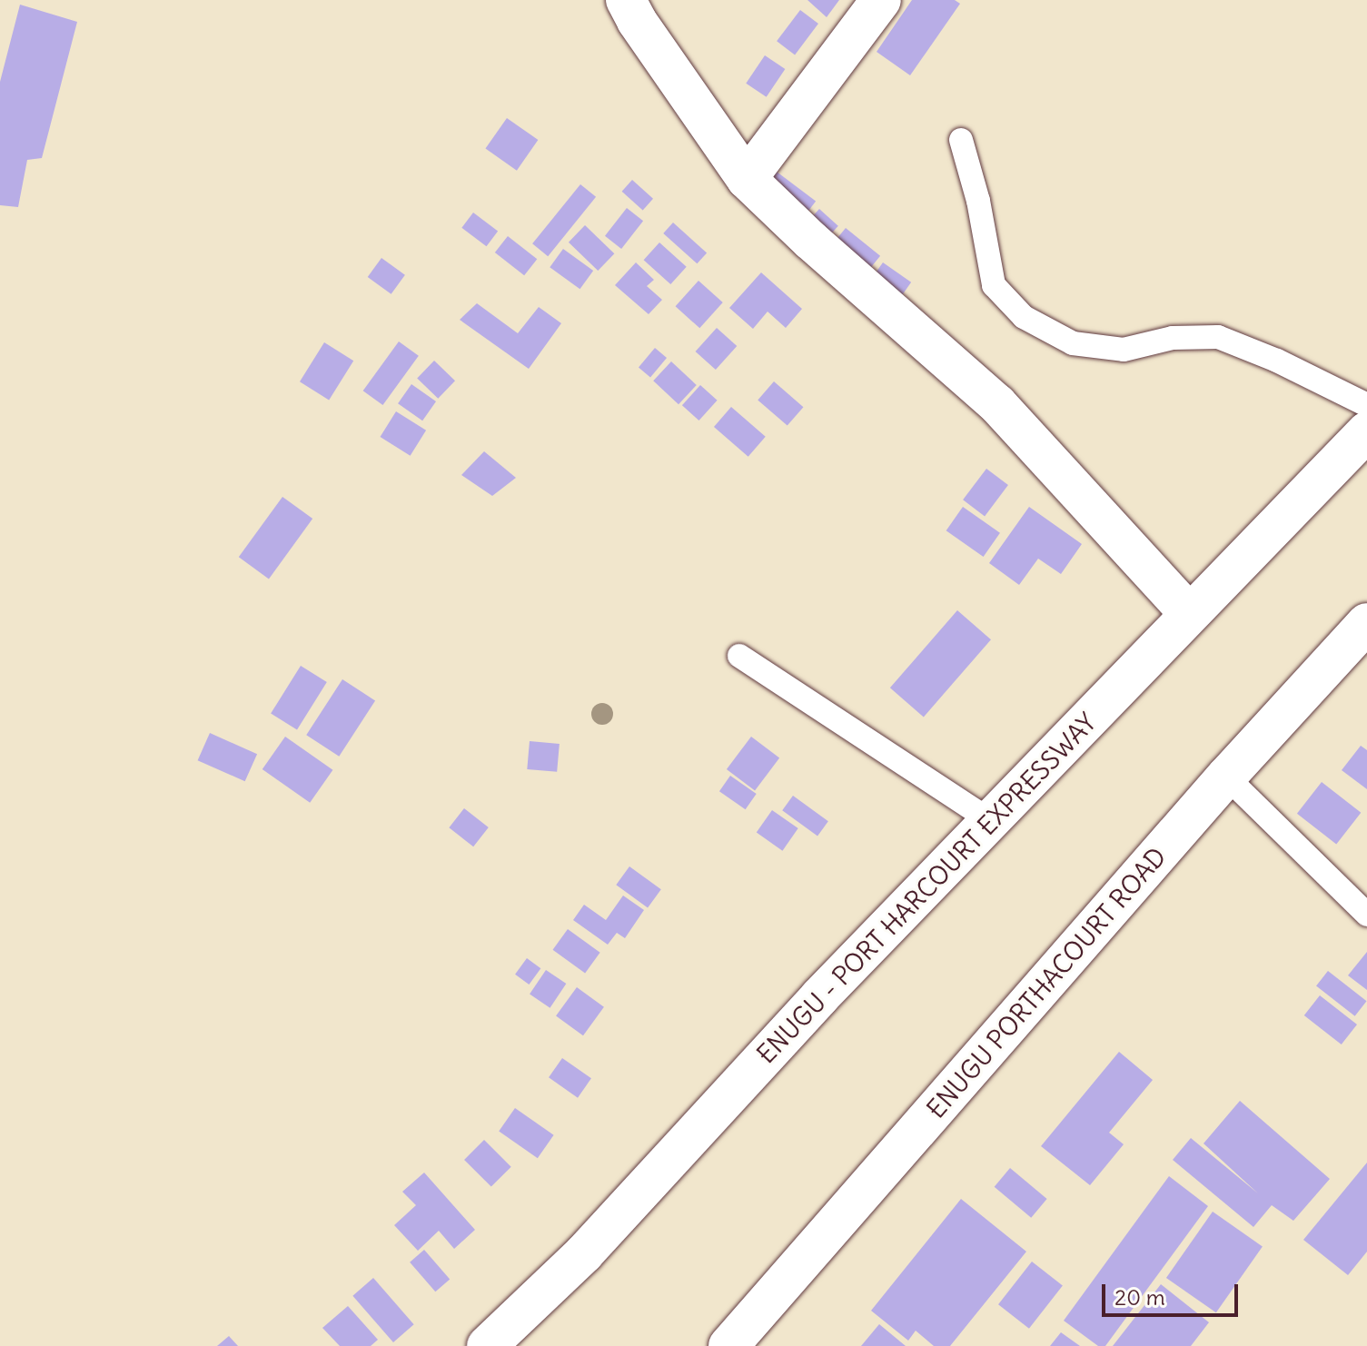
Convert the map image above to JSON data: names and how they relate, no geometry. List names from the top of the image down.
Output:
{
  "streets": {
    "main road": ["ENUGU - PORT HARCOURT EXPRESSWAY", "ENUGU PORTHACOURT ROAD"]
  },
  "scale_bar": "20 m"
}
